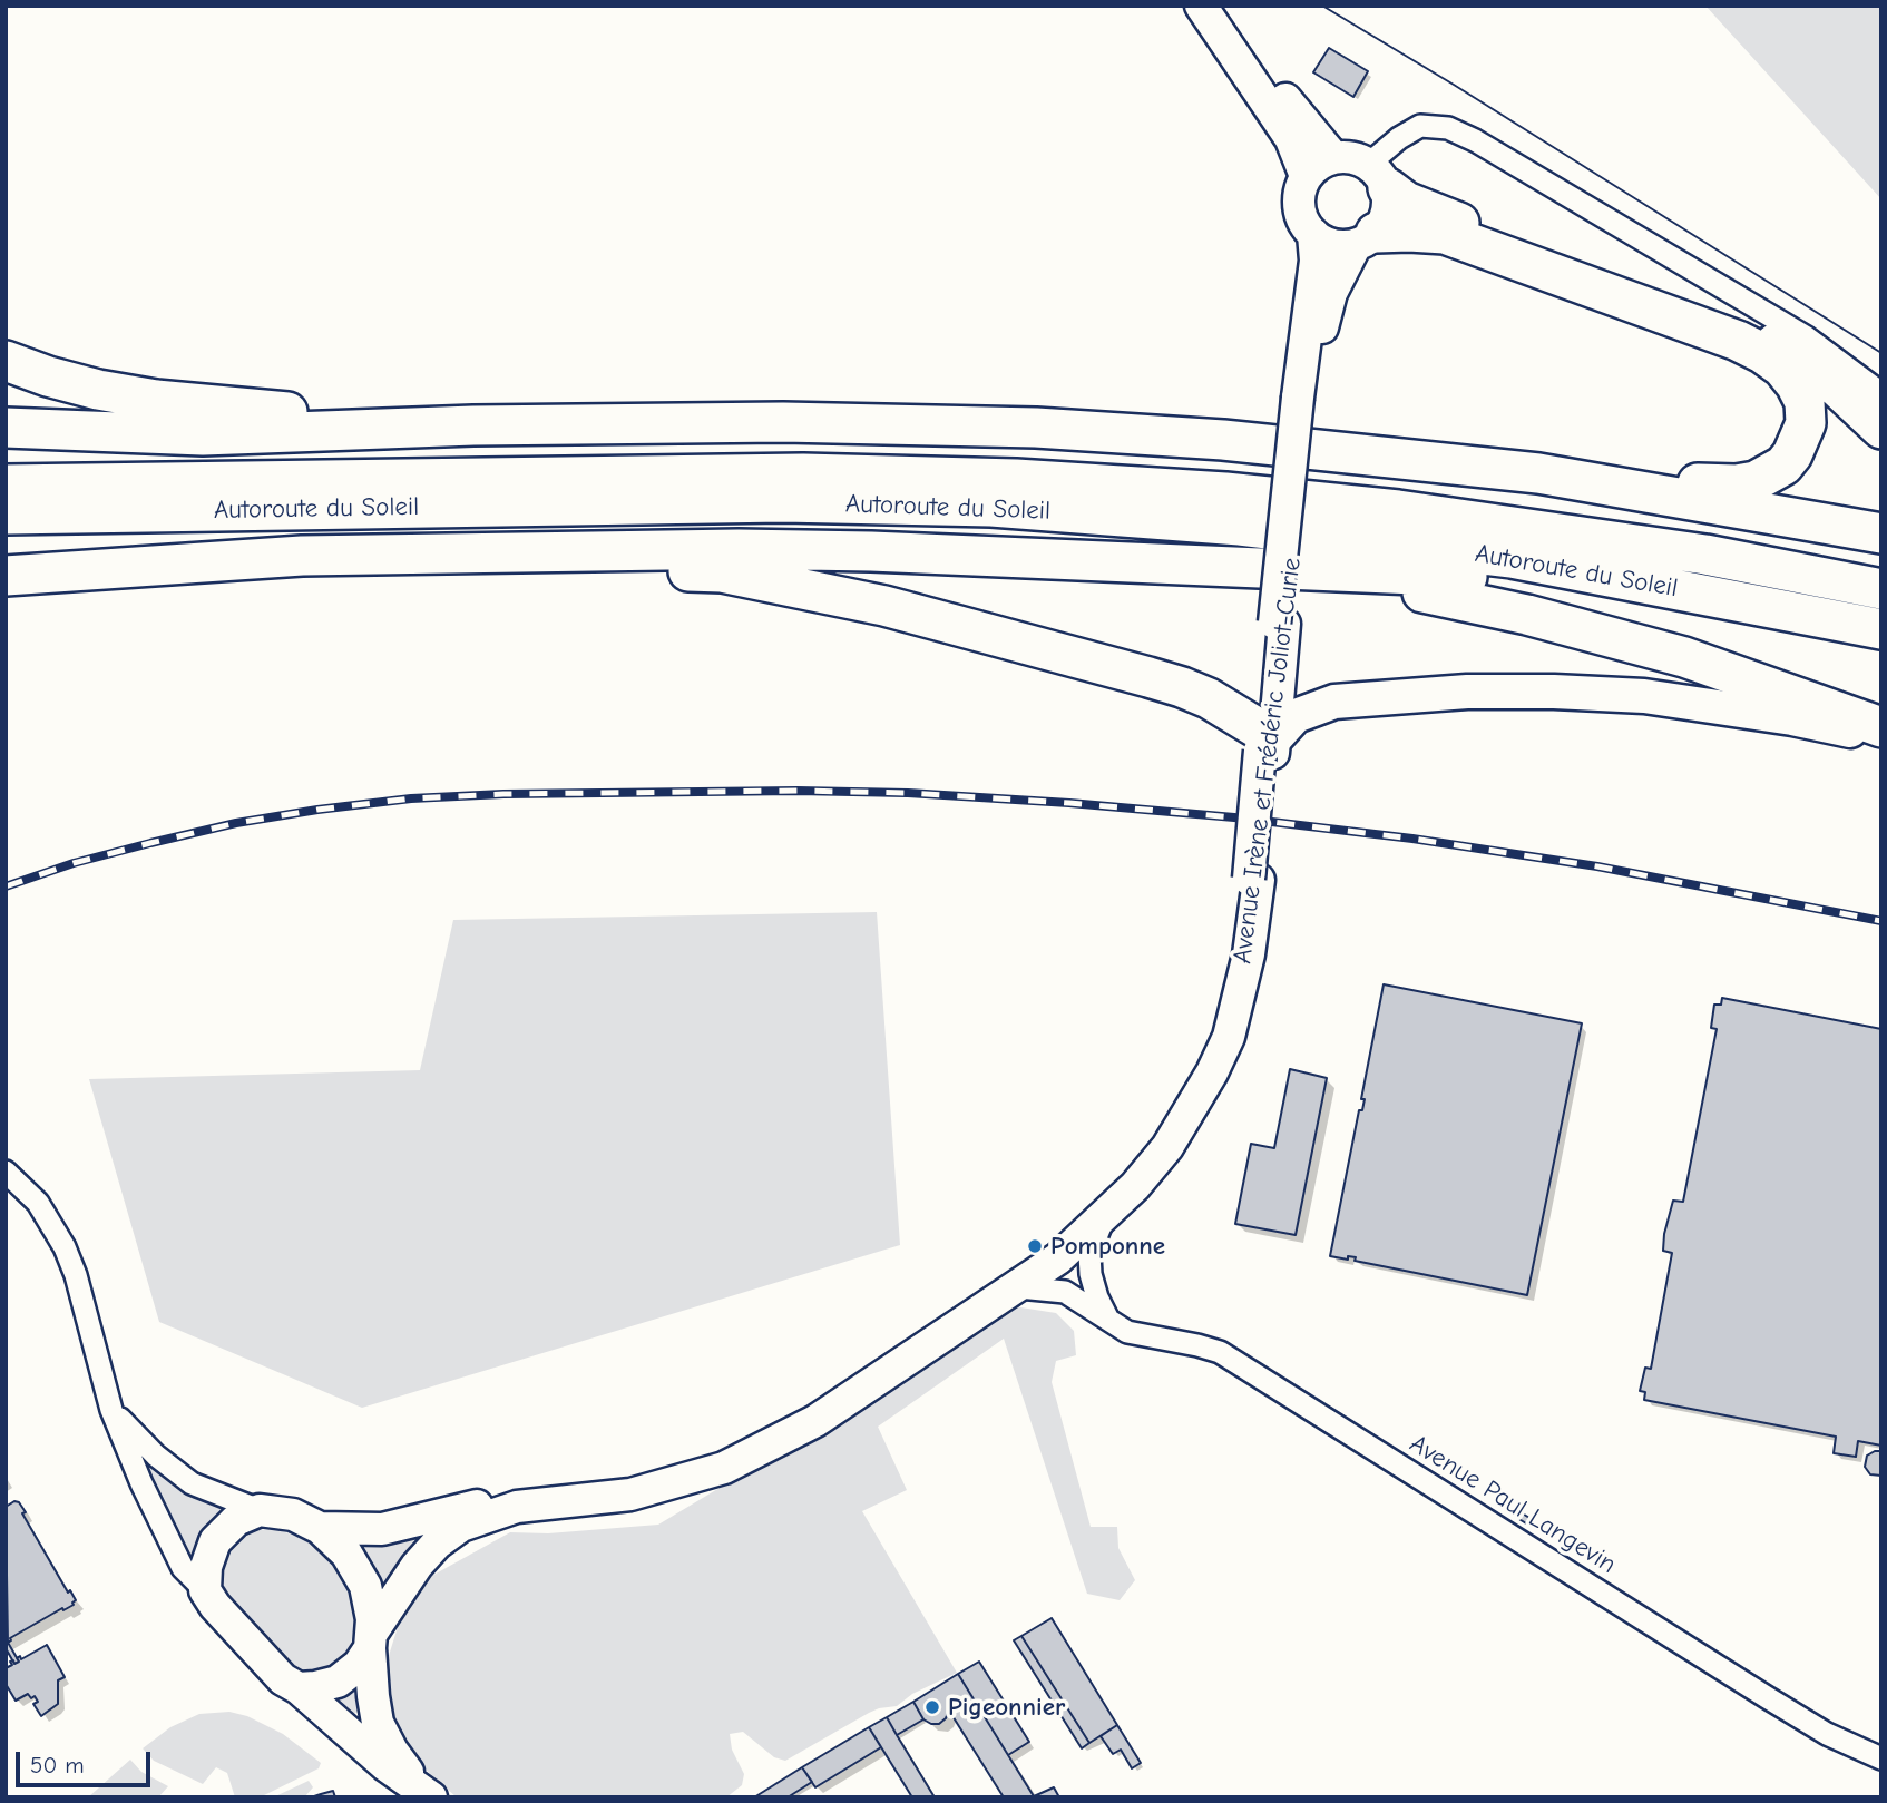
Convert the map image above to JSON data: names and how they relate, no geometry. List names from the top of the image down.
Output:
{
  "streets": {
    "highway": ["Autoroute du Soleil"],
    "main road": ["Avenue Irène et Frédéric Joliot-Curie"],
    "street": ["Avenue Paul Langevin"]
  },
  "crossings": [
    ["Avenue Irène et Frédéric Joliot-Curie", "Avenue Paul Langevin"]
  ],
  "places": ["Pomponne", "Pigeonnier"],
  "scale_bar": "50 m"
}
